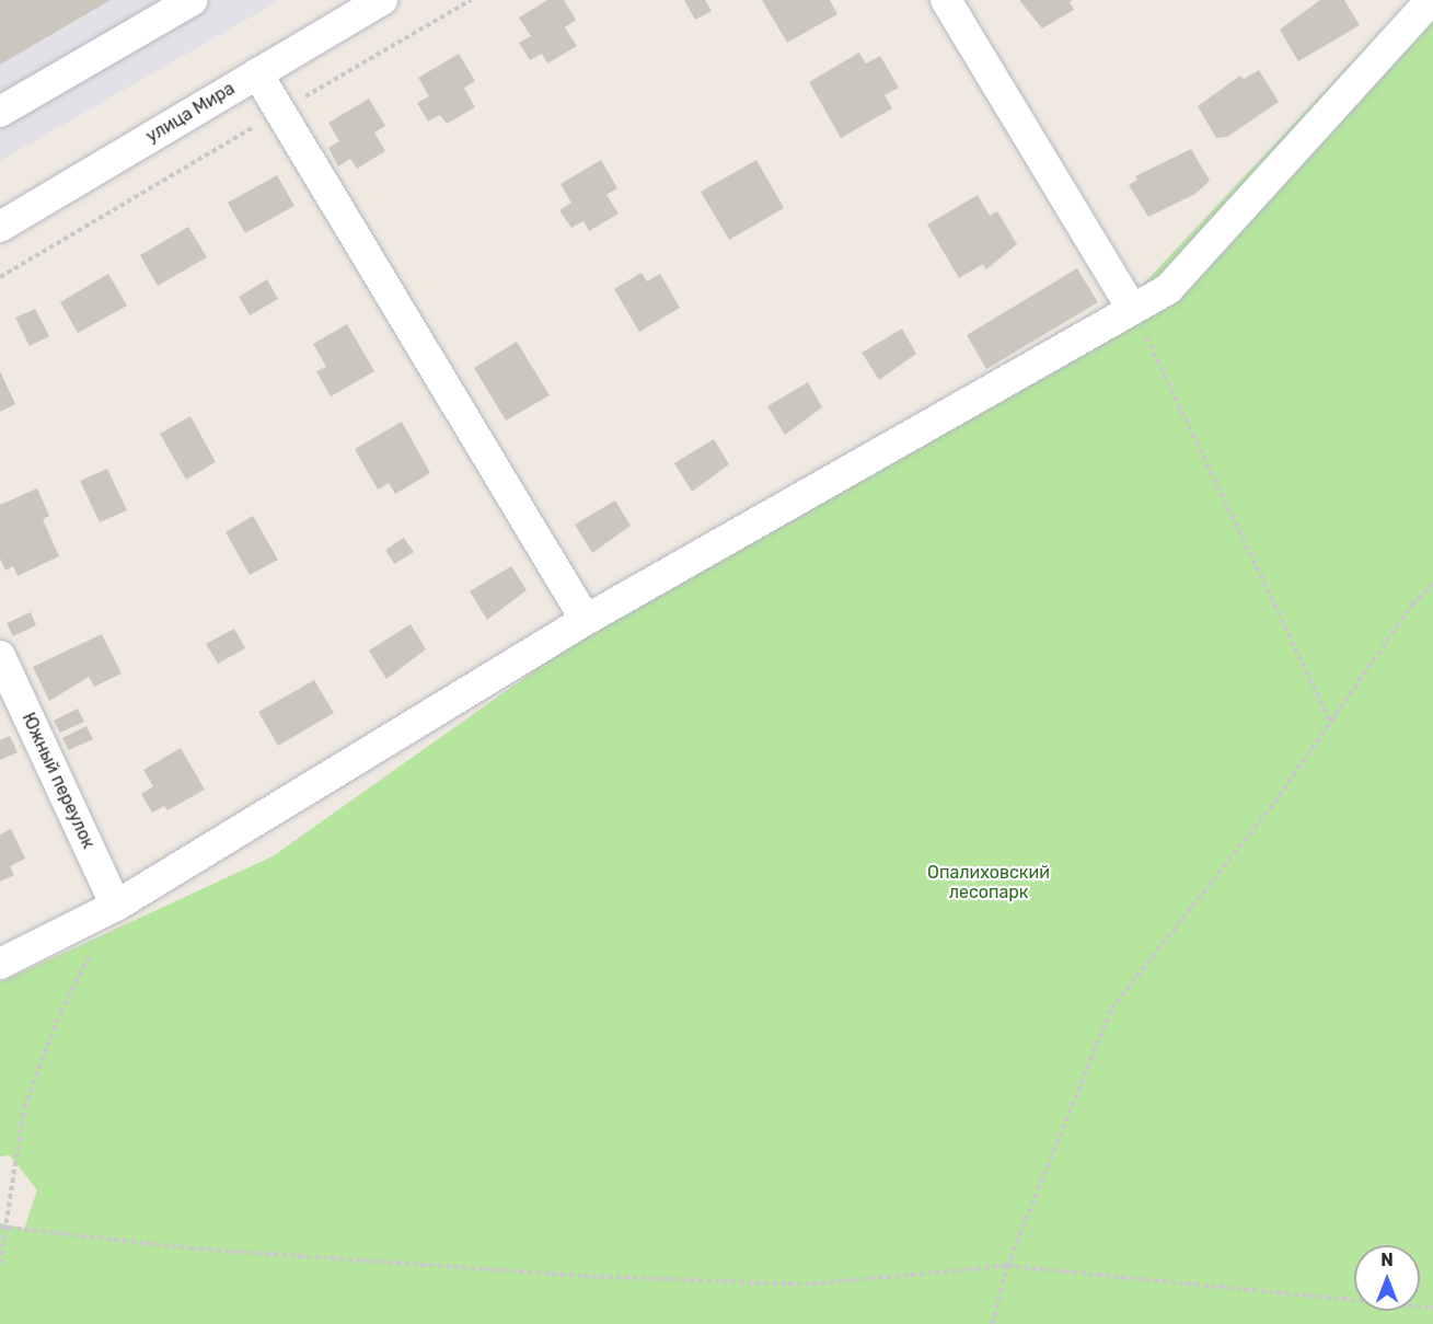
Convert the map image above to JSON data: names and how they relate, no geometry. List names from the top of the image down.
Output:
{
  "streets": {
    "street": ["улица Мира", "Южный переулок"]
  },
  "parks": ["Опалиховский лесопарк"],
  "north": "top"
}
